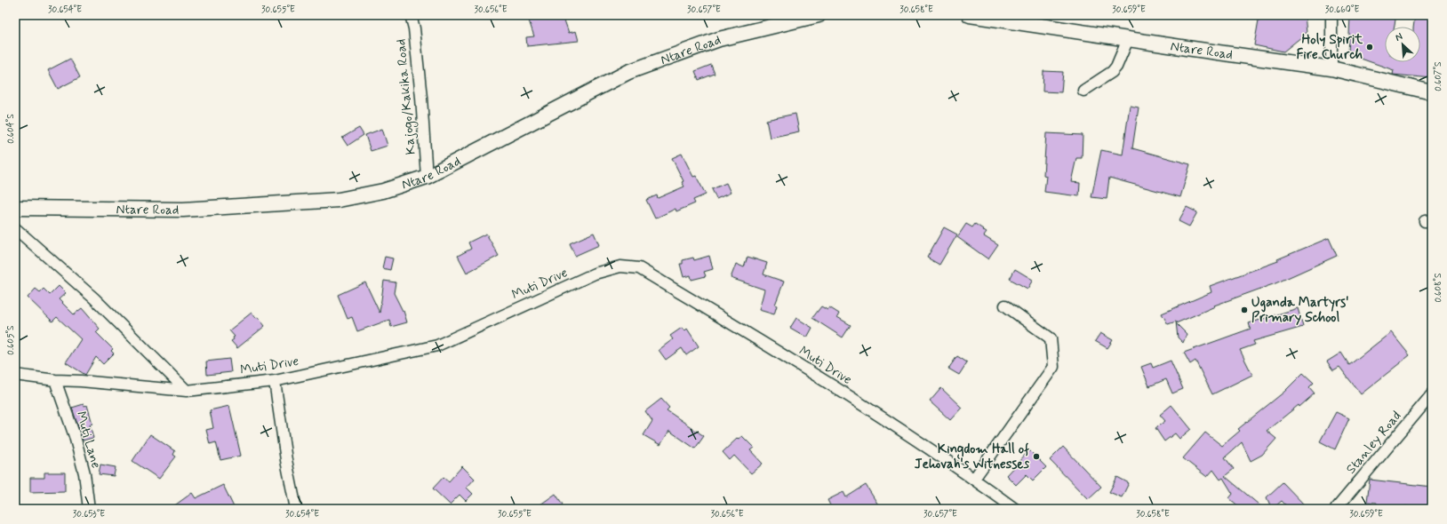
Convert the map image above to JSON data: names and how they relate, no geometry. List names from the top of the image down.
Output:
{
  "streets": {
    "main road": ["Ntare Road"],
    "street": [
      "Kajogo/Kakika Road",
      "Muti Drive",
      "Muti Lane",
      "Stanley Road"
    ]
  },
  "crossings": [
    ["Ntare Road", "Kajogo/Kakika Road"],
    ["Muti Drive", "Muti Lane"]
  ],
  "places": ["Holy Spirit Fire Church", "Uganda Martyrs' Primary School", "Kingdom Hall of Jehovah's Witnesses"],
  "north": "top left",
  "coordinates": [
    "30.654°E",
    "30.655°E",
    "30.656°E",
    "30.657°E",
    "30.658°E",
    "30.659°E",
    "30.660°E",
    "0.607°S",
    "0.604°S",
    "0.608°S",
    "0.605°S",
    "30.653°E"
  ]
}
